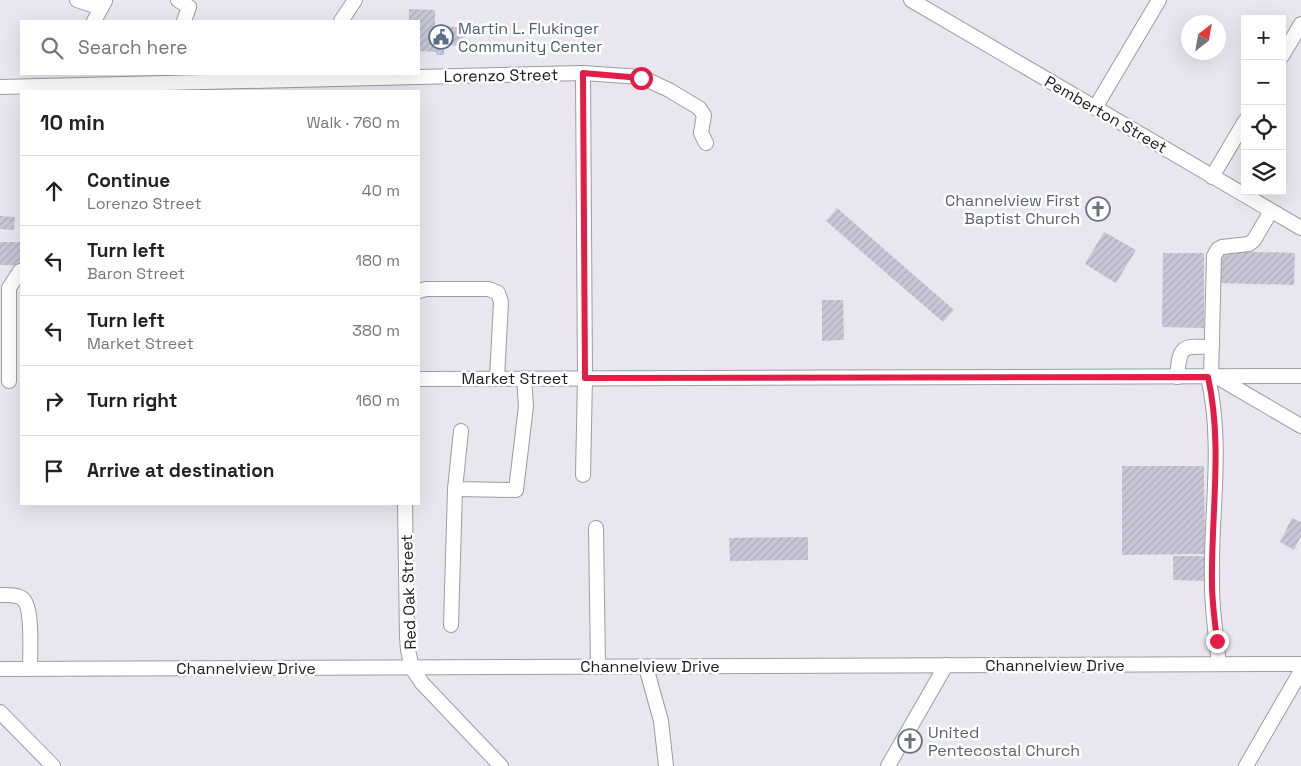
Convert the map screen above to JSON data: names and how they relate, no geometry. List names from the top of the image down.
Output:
{
  "streets": {
    "street": [
      "Lorenzo Street",
      "Pemberton Street",
      "Market Street",
      "Red Oak Street",
      "Channelview Drive"
    ]
  },
  "crossings": [
    ["Red Oak Street", "Channelview Drive"]
  ],
  "places": {
    "public building": ["Martin L. Flukinger Community Center"],
    "church": ["Channelview First Baptist Church", "United Pentecostal Church"]
  },
  "north": "top right",
  "page": {
    "map_buttons": ["+", "−"],
    "search": "Search here",
    "heading": ["10 min", "Walk · 760 m"],
    "list": [
      ["Continue", "Lorenzo Street", "40 m"],
      ["Turn left", "Baron Street", "180 m"],
      ["Turn left", "Market Street", "380 m"],
      ["Turn right", "160 m"],
      "Arrive at destination"
    ]
  }
}
